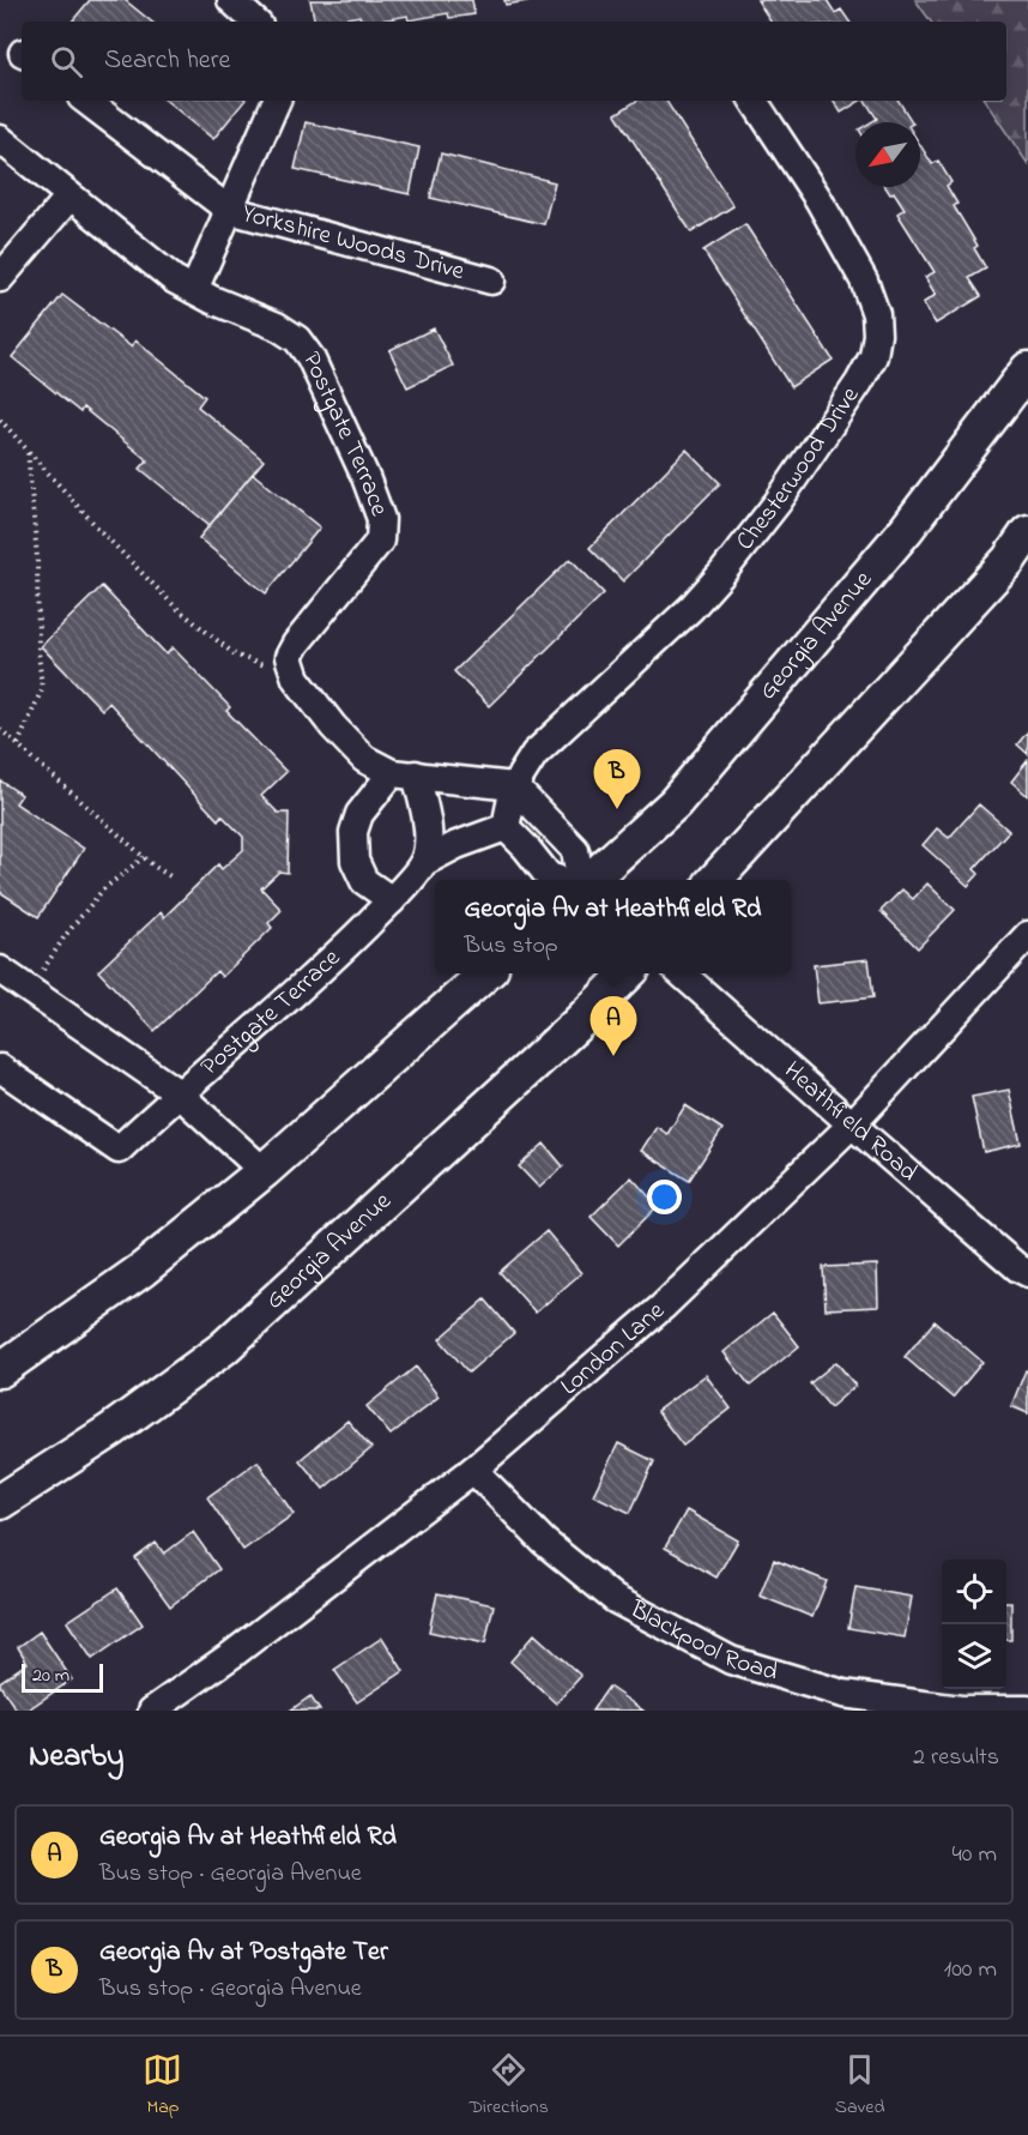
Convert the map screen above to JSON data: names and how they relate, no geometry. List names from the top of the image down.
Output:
{
  "streets": {
    "main road": ["Georgia Avenue"],
    "street": [
      "Yorkshire Woods Drive",
      "Postgate Terrace",
      "Chesterwood Drive",
      "Heathfield Road",
      "London Lane",
      "Blackpool Road"
    ]
  },
  "crossings": [
    ["Heathfield Road", "London Lane"],
    ["London Lane", "Blackpool Road"]
  ],
  "scale_bar": "20 m",
  "north": "bottom left",
  "page": {
    "search": "Search here",
    "pins": ["B", "A"],
    "popup": ["Georgia Av at Heathfield Rd", "Bus stop"],
    "scale": "20 m",
    "heading": ["Nearby", "2 results"],
    "list": [
      {
        "mark": "A",
        "name": "Georgia Av at Heathfield Rd",
        "note": "Bus stop · Georgia Avenue",
        "value": "40 m"
      },
      {
        "mark": "B",
        "name": "Georgia Av at Postgate Ter",
        "note": "Bus stop · Georgia Avenue",
        "value": "100 m"
      }
    ],
    "nav": ["Map", "Directions", "Saved"]
  }
}
